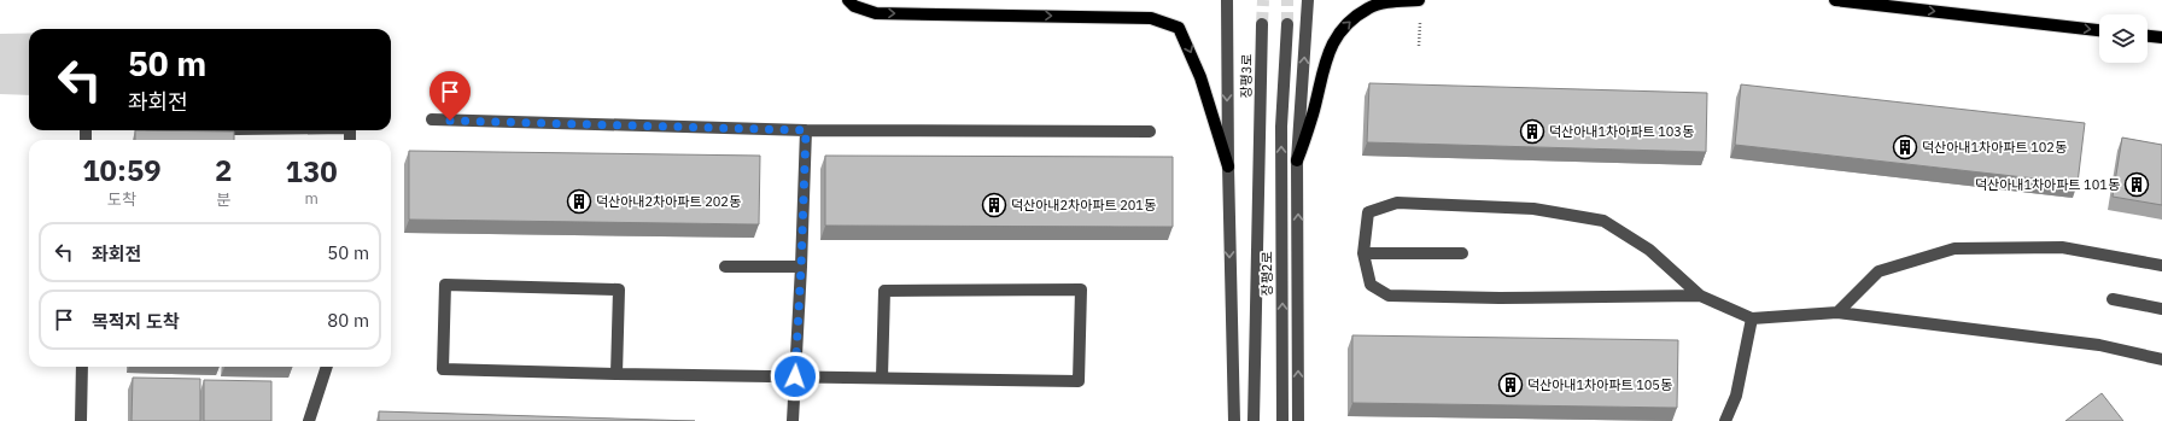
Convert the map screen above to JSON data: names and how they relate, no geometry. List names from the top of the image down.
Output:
{
  "streets": {
    "street": ["장평3로", "장평2로"]
  },
  "crossings": [
    ["장평3로", "장평2로"]
  ],
  "places": {
    "building": [
      "덕산아내1차아파트 103동",
      "덕산아내1차아파트 102동",
      "덕산아내1차아파트 101동",
      "덕산아내2차아파트 202동",
      "덕산아내2차아파트 201동",
      "덕산아내1차아파트 105동"
    ]
  },
  "page": {
    "turn": ["50 m", "좌회전"],
    "eta": [
      "10:59",
      "도착",
      "2",
      "분",
      "130",
      "m"
    ],
    "list": [
      {
        "name": "좌회전",
        "value": "50 m"
      },
      {
        "name": "목적지 도착",
        "value": "80 m"
      }
    ]
  }
}
